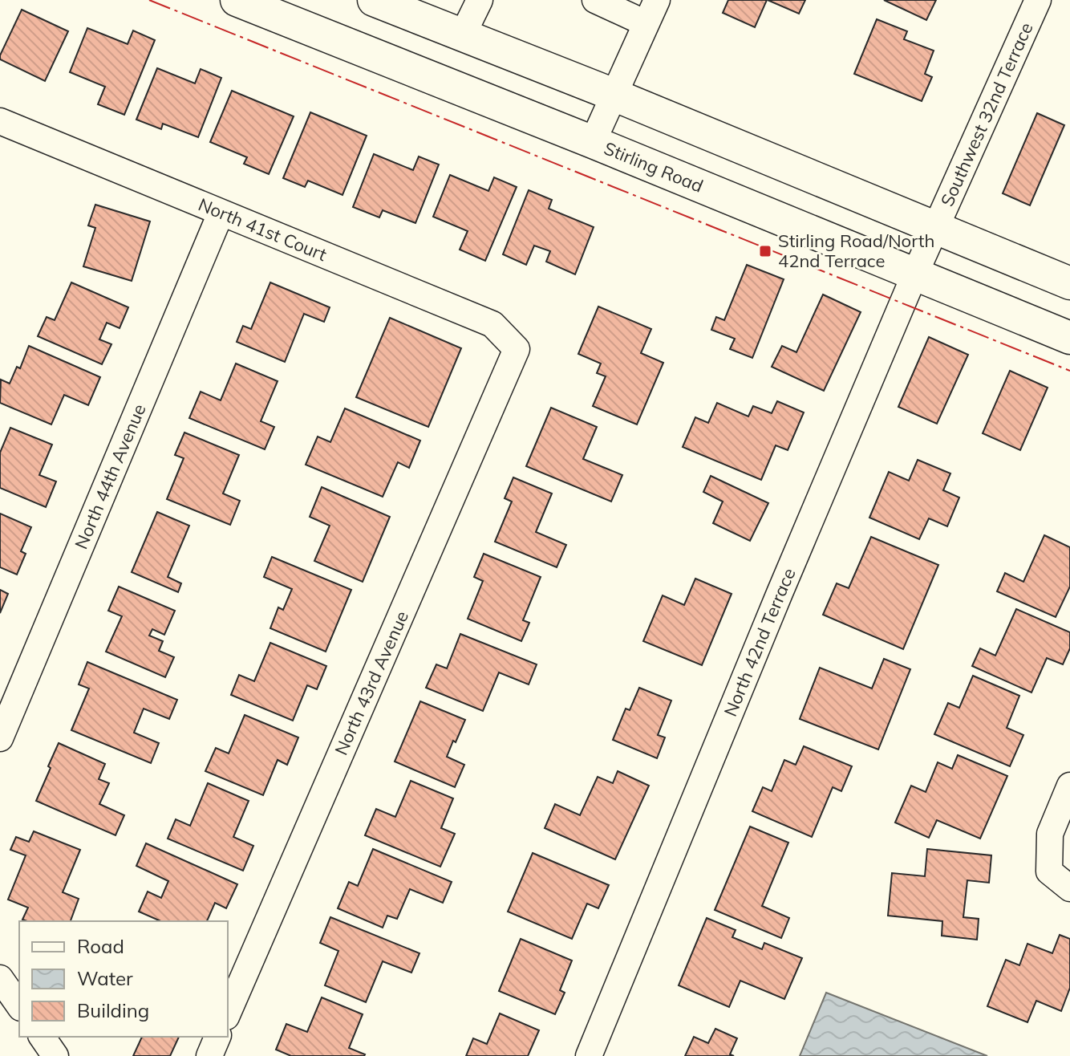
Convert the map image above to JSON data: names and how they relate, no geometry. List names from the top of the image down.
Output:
{
  "streets": {
    "main road": ["Stirling Road"],
    "street": [
      "Southwest 32nd Terrace",
      "North 41st Court",
      "North 44th Avenue",
      "North 42nd Terrace",
      "North 43rd Avenue"
    ]
  },
  "crossings": [
    ["Southwest 32nd Terrace", "North 42nd Terrace"],
    ["Stirling Road", "North 42nd Terrace"],
    ["North 41st Court", "North 44th Avenue"],
    ["North 41st Court", "North 43rd Avenue"]
  ],
  "places": {
    "transit": ["Stirling Road/North 42nd Terrace"]
  },
  "legend": ["Road", "Water", "Building"]
}
